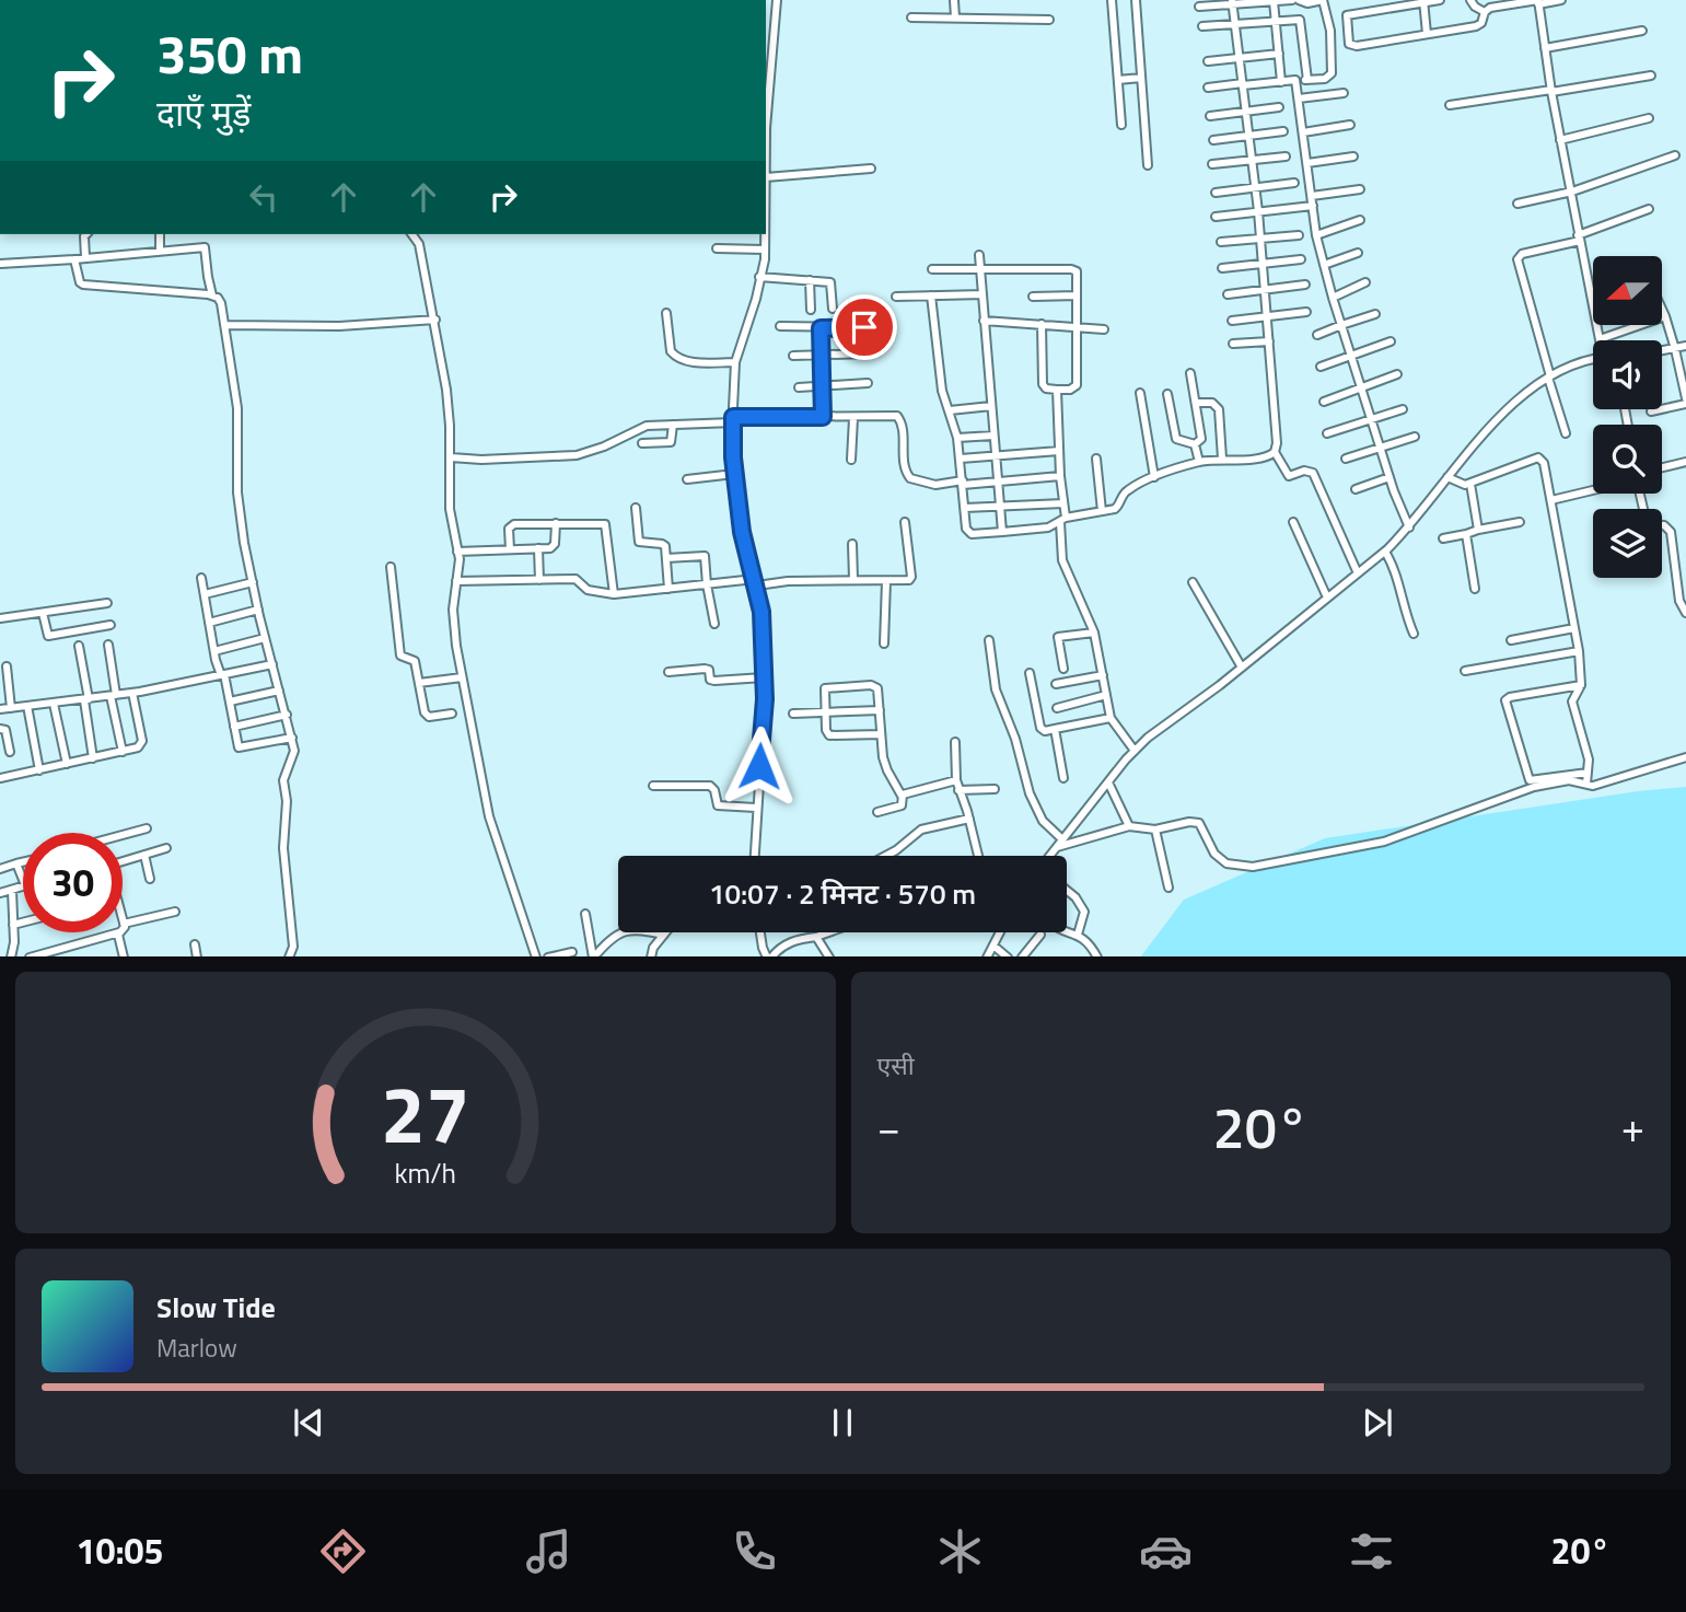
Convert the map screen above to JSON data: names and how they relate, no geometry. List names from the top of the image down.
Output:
{
  "north": "left",
  "page": {
    "turn": ["350 m", "दाएँ मुड़ें"],
    "limit": "30",
    "trip": "10:07 · 2 मिनट · 570 m",
    "tile": "एसी",
    "heat": ["−", "20°", "+"],
    "song": ["Slow Tide", "Marlow"],
    "tabs": ["10:05", "20°"],
    "gauge": ["27", "km/h"]
  }
}
